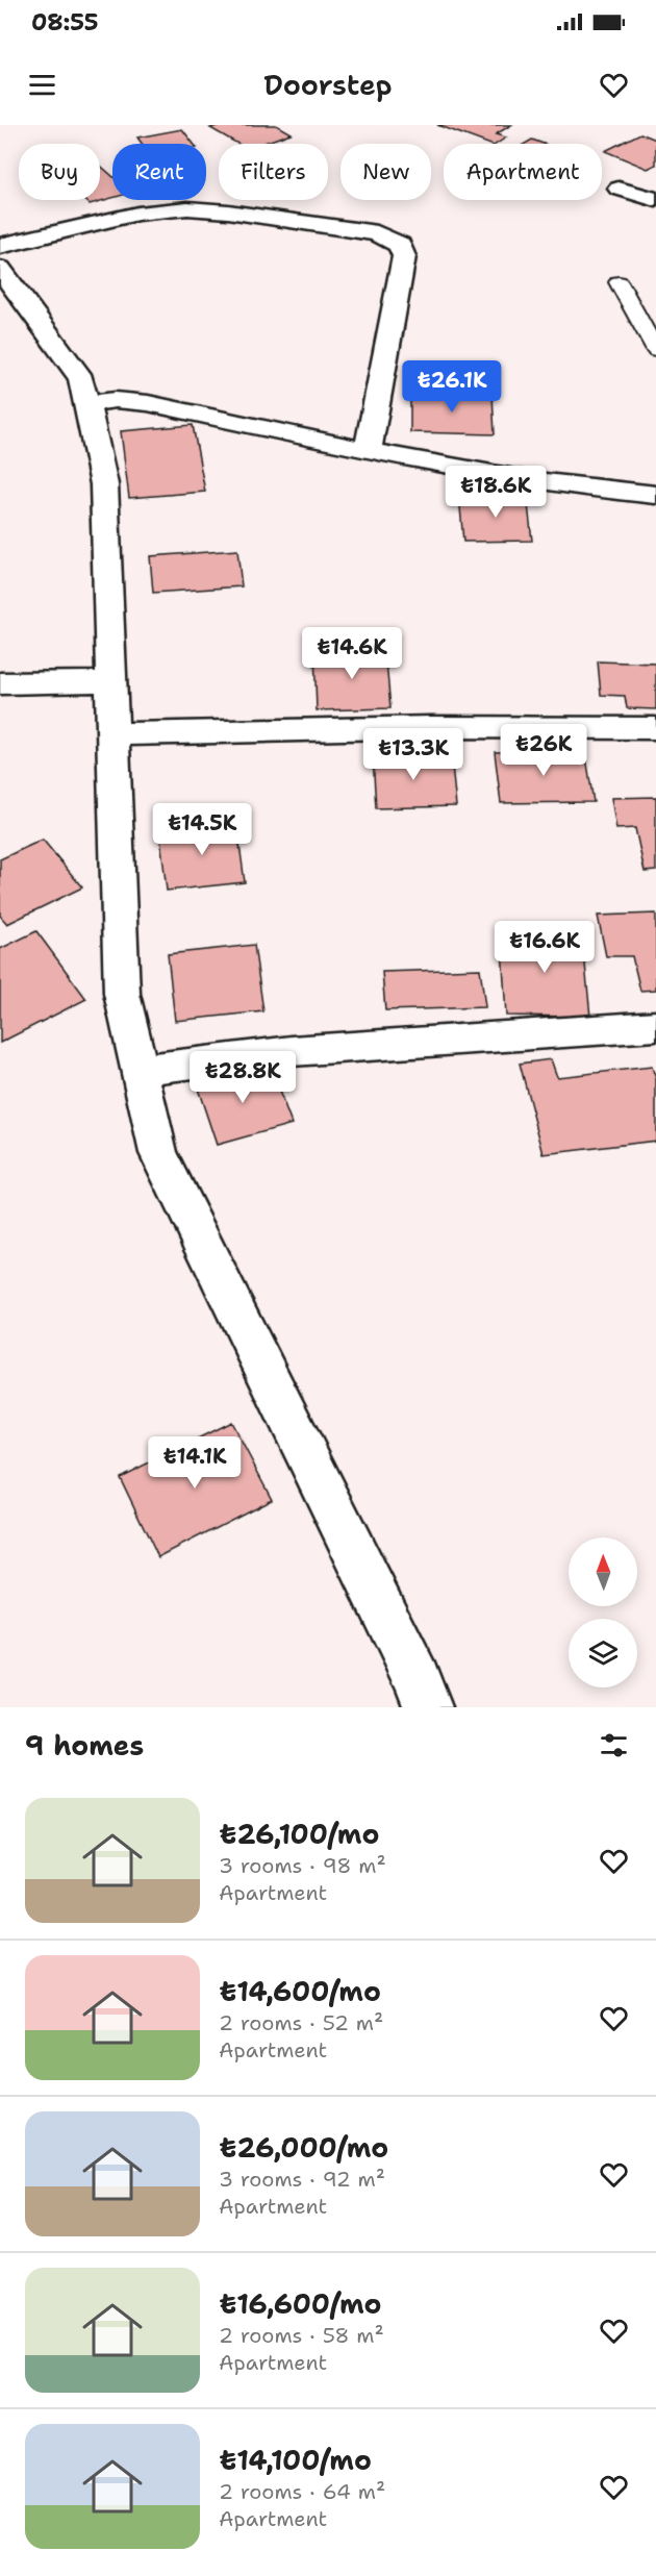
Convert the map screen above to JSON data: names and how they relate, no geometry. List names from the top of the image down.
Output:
{
  "north": "top",
  "page": {
    "status": "08:55",
    "header": "Doorstep",
    "chip": [
      "Buy",
      "Rent",
      "Filters",
      "New",
      "Apartment"
    ],
    "price": [
      "₺26.1K",
      "₺18.6K",
      "₺14.6K",
      "₺26K",
      "₺13.3K",
      "₺14.5K",
      "₺16.6K",
      "₺28.8K",
      "₺14.1K"
    ],
    "heading": "9 homes",
    "list": [
      {
        "name": "₺26,100/mo",
        "note": "3 rooms · 98 m² · Apartment"
      },
      {
        "name": "₺14,600/mo",
        "note": "2 rooms · 52 m² · Apartment"
      },
      {
        "name": "₺26,000/mo",
        "note": "3 rooms · 92 m² · Apartment"
      },
      {
        "name": "₺16,600/mo",
        "note": "2 rooms · 58 m² · Apartment"
      },
      {
        "name": "₺14,100/mo",
        "note": "2 rooms · 64 m² · Apartment"
      }
    ]
  }
}
